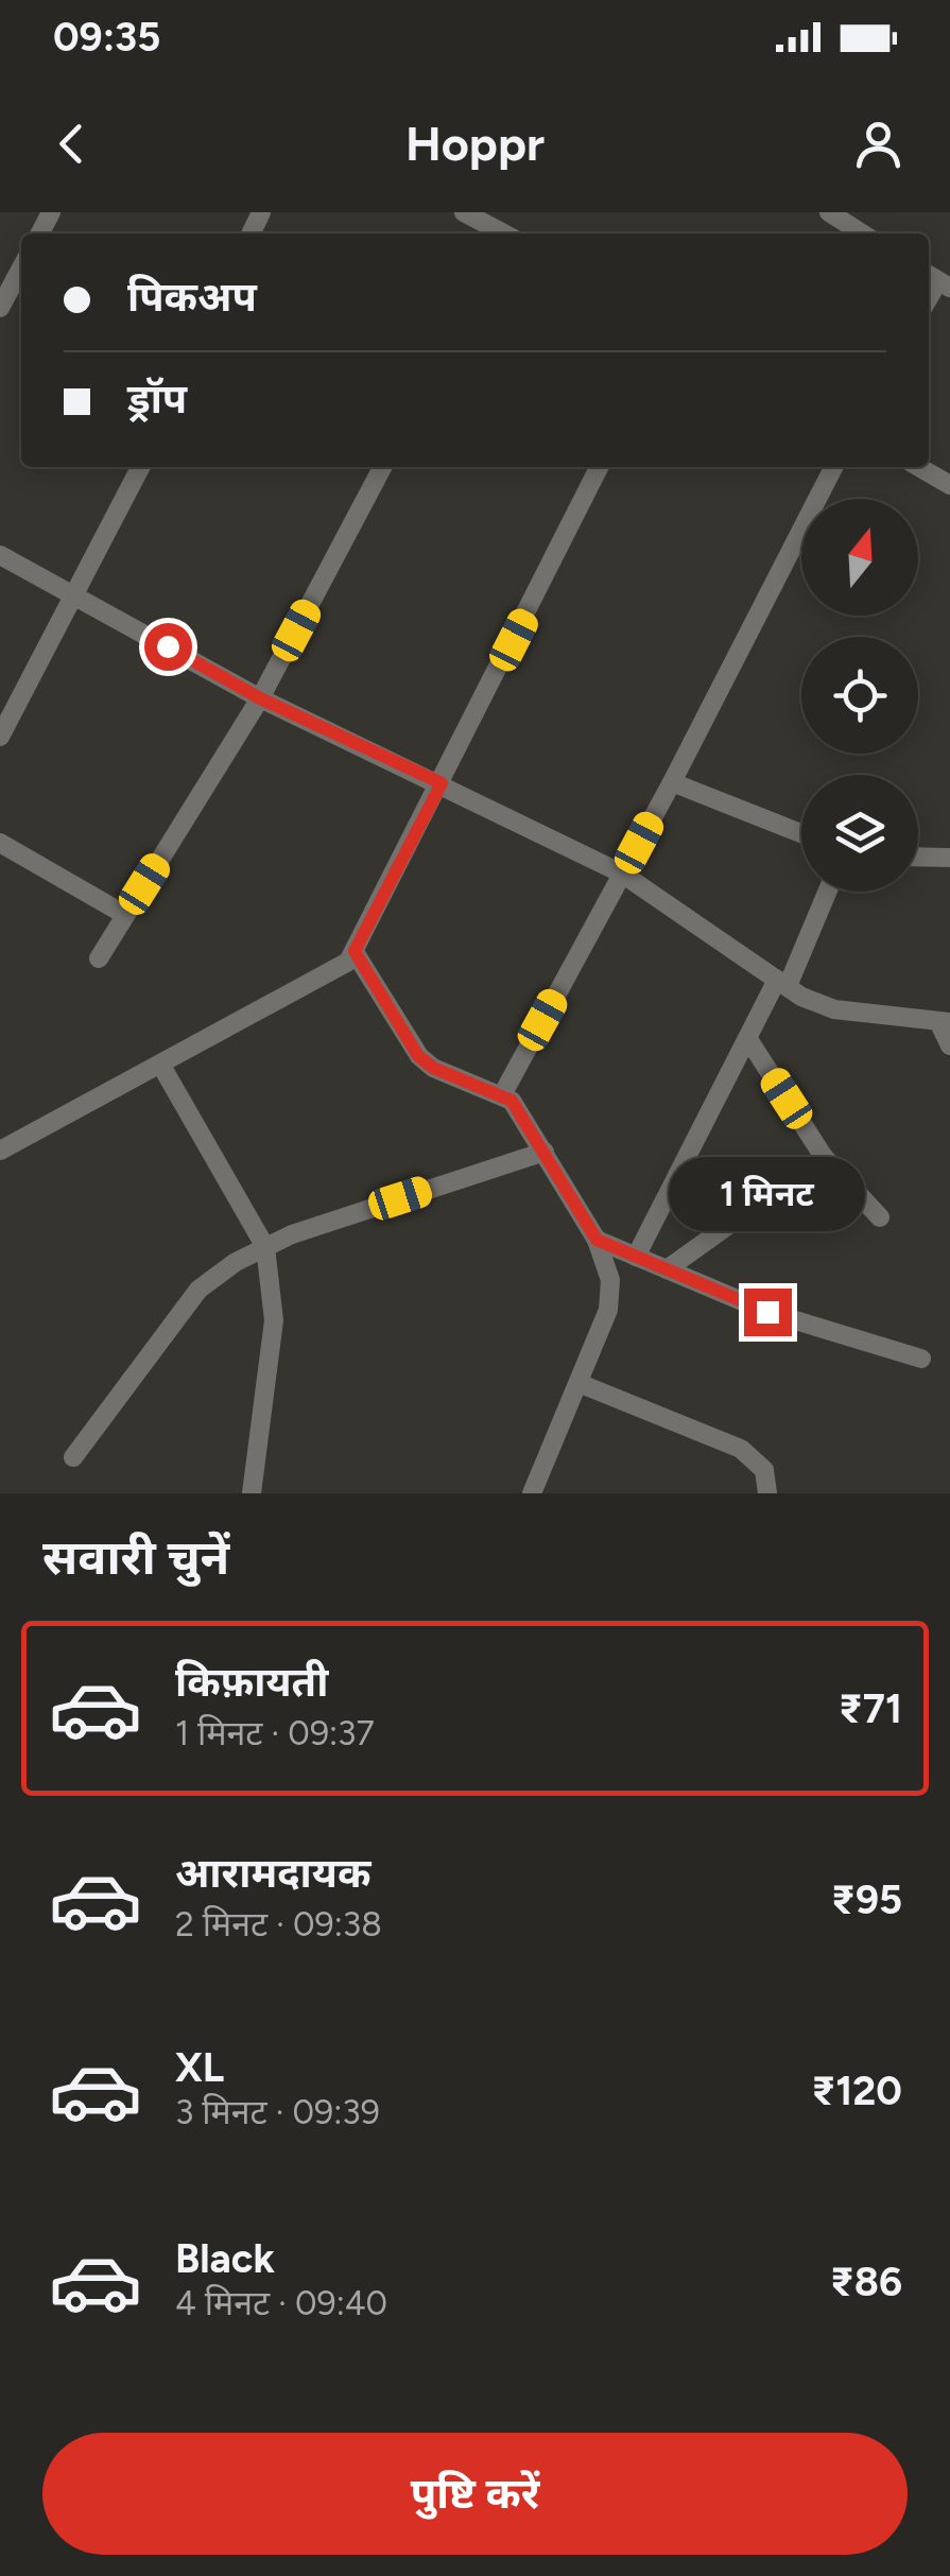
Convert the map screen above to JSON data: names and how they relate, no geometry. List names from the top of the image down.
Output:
{
  "north": "top",
  "page": {
    "status": "09:35",
    "header": "Hoppr",
    "banner": ["पिकअप", "ड्रॉप"],
    "bubble": "1 मिनट",
    "heading": "सवारी चुनें",
    "list": [
      {
        "name": "किफ़ायती",
        "note": "1 मिनट · 09:37",
        "value": "₹71"
      },
      {
        "name": "आरामदायक",
        "note": "2 मिनट · 09:38",
        "value": "₹95"
      },
      {
        "name": "XL",
        "note": "3 मिनट · 09:39",
        "value": "₹120"
      },
      {
        "name": "Black",
        "note": "4 मिनट · 09:40",
        "value": "₹86"
      }
    ],
    "buttons": "पुष्टि करें"
  }
}
